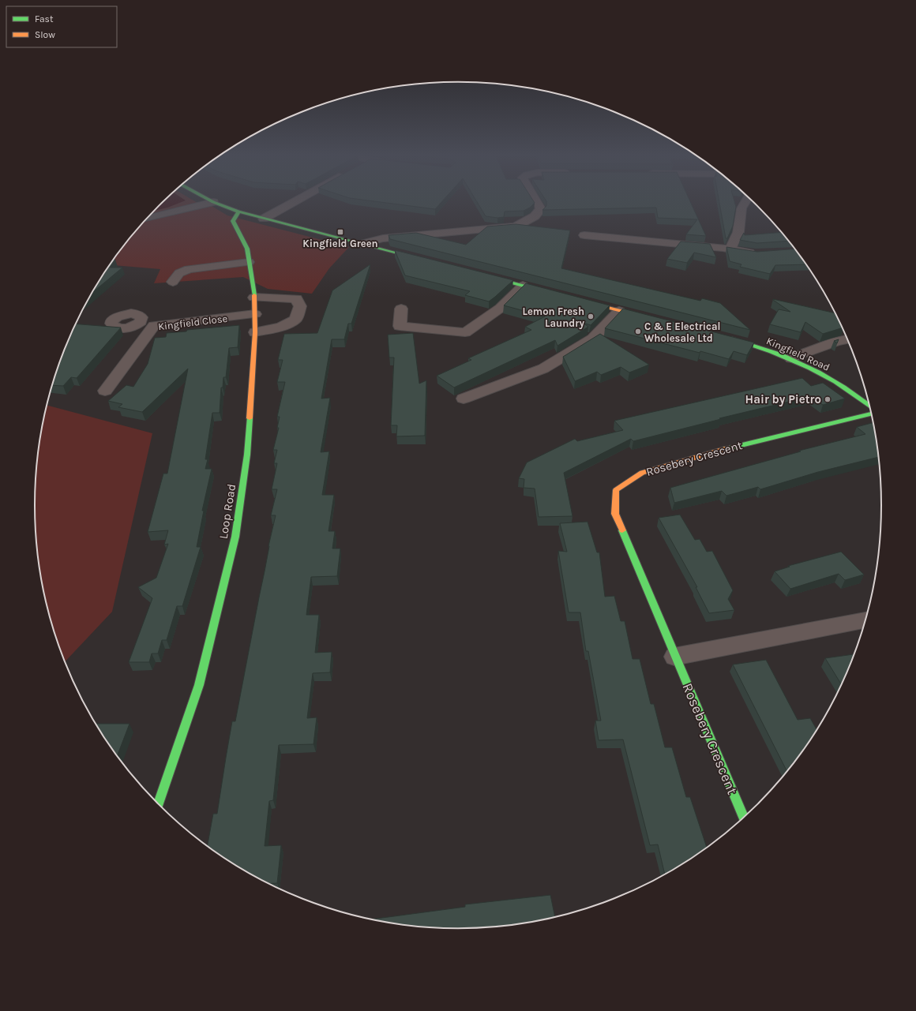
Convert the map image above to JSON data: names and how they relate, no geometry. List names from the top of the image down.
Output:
{
  "streets": {
    "main road": ["Kingfield Road", "Rosebery Crescent", "Loop Road"],
    "street": ["Kingfield Close"]
  },
  "crossings": [
    ["Kingfield Close", "Loop Road"]
  ],
  "places": {
    "transit": ["Kingfield Green"],
    "other": ["Lemon Fresh Laundry", "C & E Electrical Wholesale Ltd", "Hair by Pietro"]
  },
  "legend": ["Fast", "Slow"]
}
